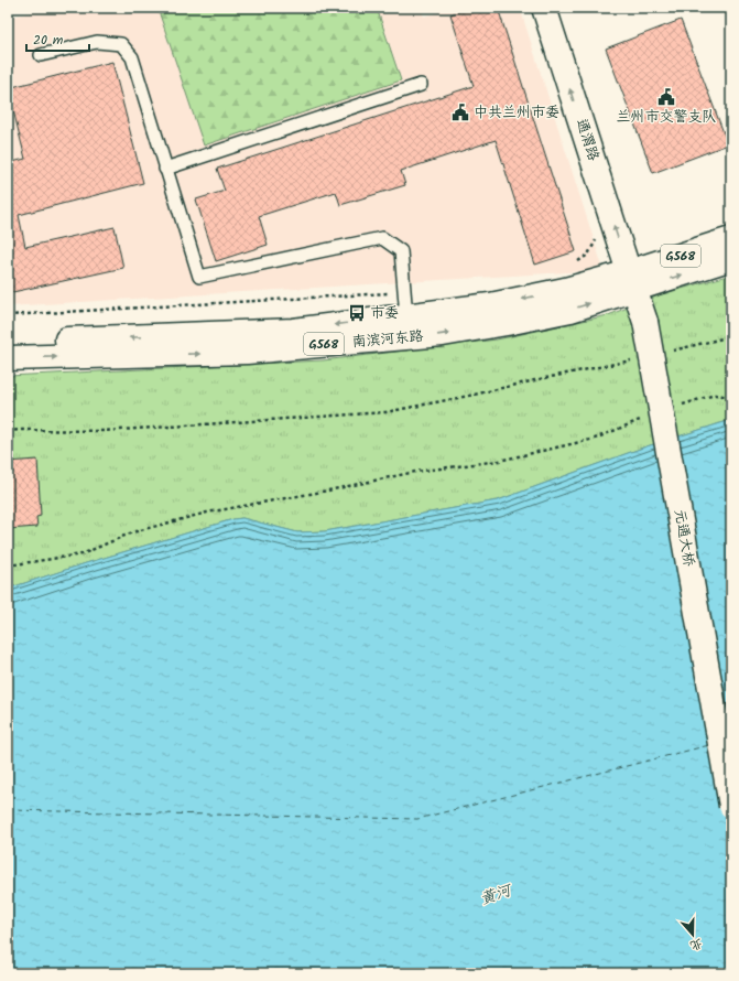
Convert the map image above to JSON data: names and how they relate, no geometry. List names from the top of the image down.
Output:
{
  "streets": {
    "main road": [
      "通渭路",
      "G568",
      "南滨河东路",
      "元通大桥"
    ]
  },
  "crossings": [
    ["通渭路", "南滨河东路"],
    ["通渭路", "元通大桥"],
    ["南滨河东路", "元通大桥"]
  ],
  "one_way": ["通渭路"],
  "water": ["黄河"],
  "places": {
    "public building": ["兰州市交警支队", "中共兰州市委"],
    "bus stop": ["市委"]
  },
  "scale_bar": "20 m",
  "north": "bottom"
}
